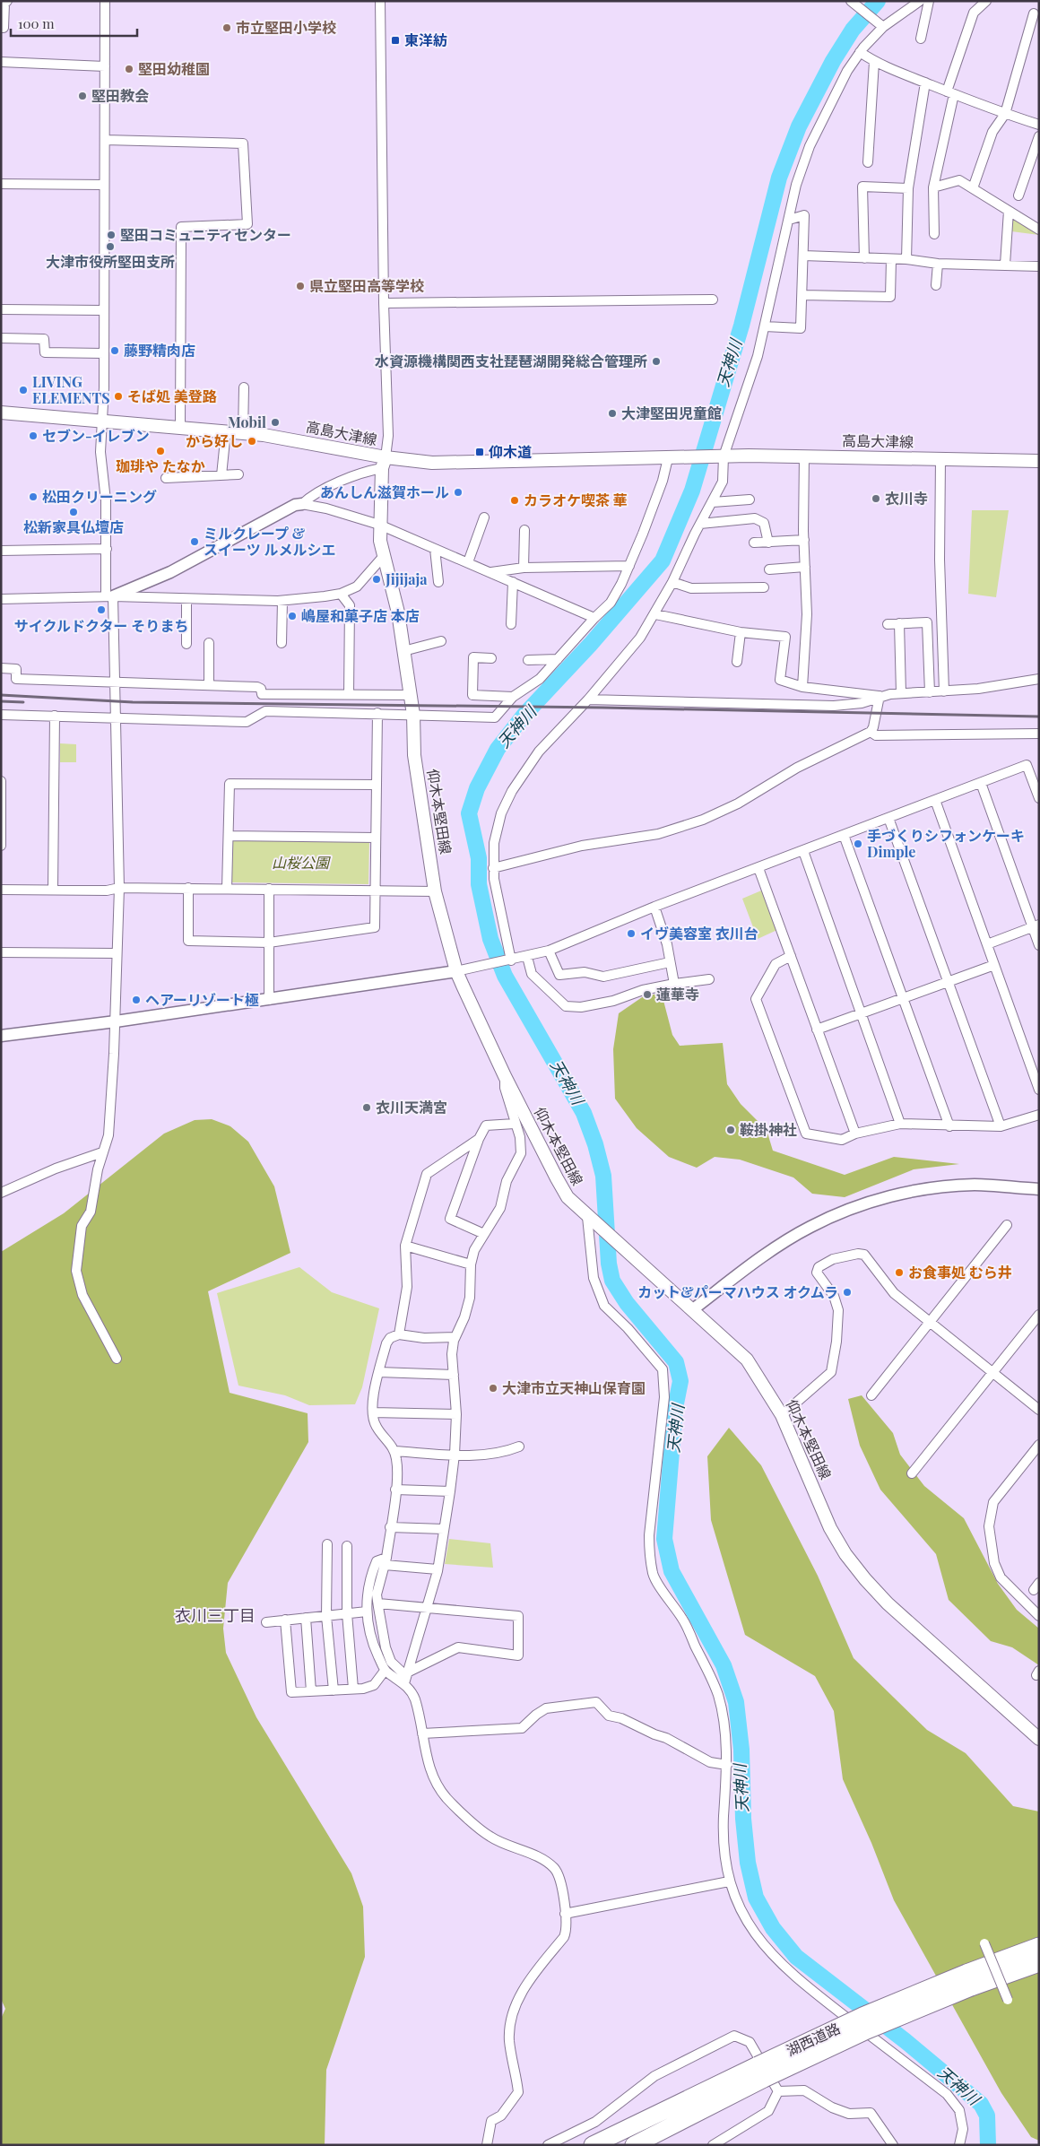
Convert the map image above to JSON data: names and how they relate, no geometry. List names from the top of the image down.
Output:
{
  "streets": {
    "highway": ["湖西道路"],
    "main road": ["高島大津線", "仰木本堅田線"]
  },
  "crossings": [
    ["高島大津線", "仰木本堅田線"]
  ],
  "districts": ["衣川三丁目"],
  "water": ["天神川"],
  "parks": ["山桜公園"],
  "places": {
    "other": [
      "市立堅田小学校",
      "堅田幼稚園",
      "堅田教会",
      "堅田コミュニティセンター",
      "大津市役所堅田支所",
      "県立堅田高等学校",
      "藤野精肉店",
      "水資源機構関西支社琵琶湖開発総合管理所",
      "LIVING ELEMENTS",
      "そば処 美登路",
      "大津堅田児童館",
      "Mobil",
      "セブン-イレブン",
      "から好し",
      "珈琲や たなか",
      "あんしん滋賀ホール",
      "松田クリーニング",
      "衣川寺",
      "カラオケ喫茶 華",
      "松新家具仏壇店",
      "ミルクレープ & スイーツ ルメルシエ",
      "Jijijaja",
      "サイクルドクター そりまち",
      "嶋屋和菓子店 本店",
      "手づくりシフォンケーキ Dimple",
      "イヴ美容室 衣川台",
      "蓮華寺",
      "ヘアーリゾート極",
      "衣川天満宮",
      "鞍掛神社",
      "お食事処 むら井",
      "カット&パーマハウス オクムラ",
      "大津市立天神山保育園"
    ],
    "transit": ["東洋紡", "仰木道"]
  },
  "scale_bar": "100 m"
}
